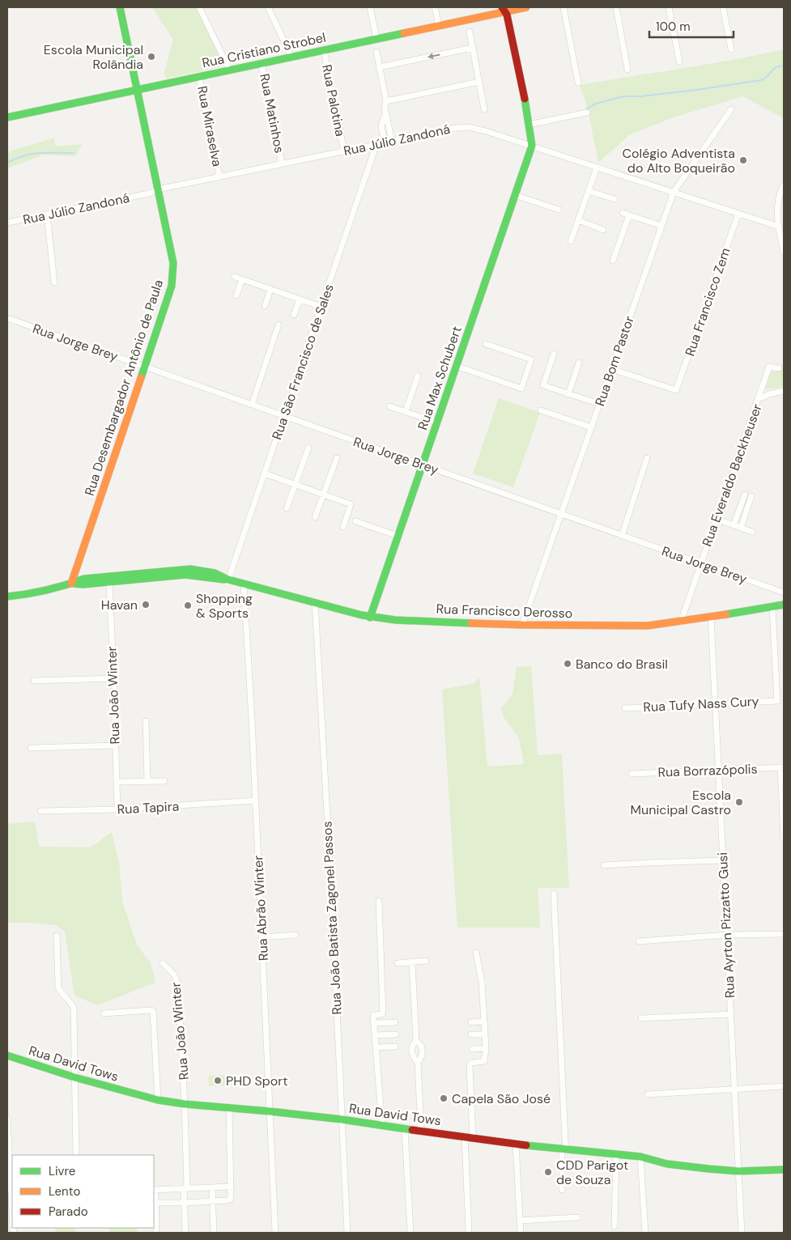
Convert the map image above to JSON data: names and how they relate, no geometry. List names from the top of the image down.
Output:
{
  "streets": {
    "main road": [
      "Rua Cristiano Strobel",
      "Rua Max Schubert",
      "Rua Desembargador Antônio de Paula",
      "Rua Francisco Derosso",
      "Rua David Tows"
    ],
    "street": [
      "Rua Palotina",
      "Rua Matinhos",
      "Rua Miraselva",
      "Rua Júlio Zandoná",
      "Rua Francisco Zem",
      "Rua Jorge Brey",
      "Rua Bom Pastor",
      "Rua São Francisco de Sales",
      "Rua Everaldo Backheuser",
      "Rua João Winter",
      "Rua Tufy Nass Cury",
      "Rua Borrazópolis",
      "Rua Tapira",
      "Rua Abrão Winter",
      "Rua João Batista Zagonel Passos",
      "Rua Ayrton Pizzatto Gusi"
    ]
  },
  "crossings": [
    ["Rua Cristiano Strobel", "Rua Palotina"],
    ["Rua Cristiano Strobel", "Rua Matinhos"],
    ["Rua Cristiano Strobel", "Rua Miraselva"],
    ["Rua Cristiano Strobel", "Rua Desembargador Antônio de Paula"],
    ["Rua Palotina", "Rua Júlio Zandoná"],
    ["Rua Matinhos", "Rua Júlio Zandoná"],
    ["Rua Miraselva", "Rua Júlio Zandoná"],
    ["Rua Júlio Zandoná", "Rua Francisco Zem"],
    ["Rua Júlio Zandoná", "Rua Bom Pastor"],
    ["Rua Júlio Zandoná", "Rua São Francisco de Sales"],
    ["Rua Júlio Zandoná", "Rua Max Schubert"],
    ["Rua Júlio Zandoná", "Rua Desembargador Antônio de Paula"],
    ["Rua Francisco Zem", "Rua Bom Pastor"],
    ["Rua Jorge Brey", "Rua Bom Pastor"],
    ["Rua Jorge Brey", "Rua São Francisco de Sales"],
    ["Rua Jorge Brey", "Rua Max Schubert"],
    ["Rua Jorge Brey", "Rua Desembargador Antônio de Paula"],
    ["Rua Jorge Brey", "Rua Everaldo Backheuser"],
    ["Rua Bom Pastor", "Rua Francisco Derosso"],
    ["Rua São Francisco de Sales", "Rua Francisco Derosso"],
    ["Rua Max Schubert", "Rua Francisco Derosso"],
    ["Rua Desembargador Antônio de Paula", "Rua Francisco Derosso"],
    ["Rua Everaldo Backheuser", "Rua Francisco Derosso"],
    ["Rua Francisco Derosso", "Rua João Winter"],
    ["Rua Francisco Derosso", "Rua Tufy Nass Cury"],
    ["Rua Francisco Derosso", "Rua Abrão Winter"],
    ["Rua Francisco Derosso", "Rua João Batista Zagonel Passos"],
    ["Rua Francisco Derosso", "Rua Ayrton Pizzatto Gusi"],
    ["Rua João Winter", "Rua Tapira"],
    ["Rua João Winter", "Rua David Tows"],
    ["Rua Tufy Nass Cury", "Rua Ayrton Pizzatto Gusi"],
    ["Rua Borrazópolis", "Rua Ayrton Pizzatto Gusi"],
    ["Rua Tapira", "Rua Abrão Winter"],
    ["Rua Abrão Winter", "Rua David Tows"],
    ["Rua João Batista Zagonel Passos", "Rua David Tows"],
    ["Rua Ayrton Pizzatto Gusi", "Rua David Tows"]
  ],
  "places": [
    "Escola Municipal Rolândia",
    "Colégio Adventista do Alto Boqueirão",
    "Havan",
    "Shopping & Sports",
    "Banco do Brasil",
    "Escola Municipal Castro",
    "PHD Sport",
    "Capela São José",
    "CDD Parigot de Souza"
  ],
  "legend": ["Livre", "Lento", "Parado"],
  "scale_bar": "100 m"
}
